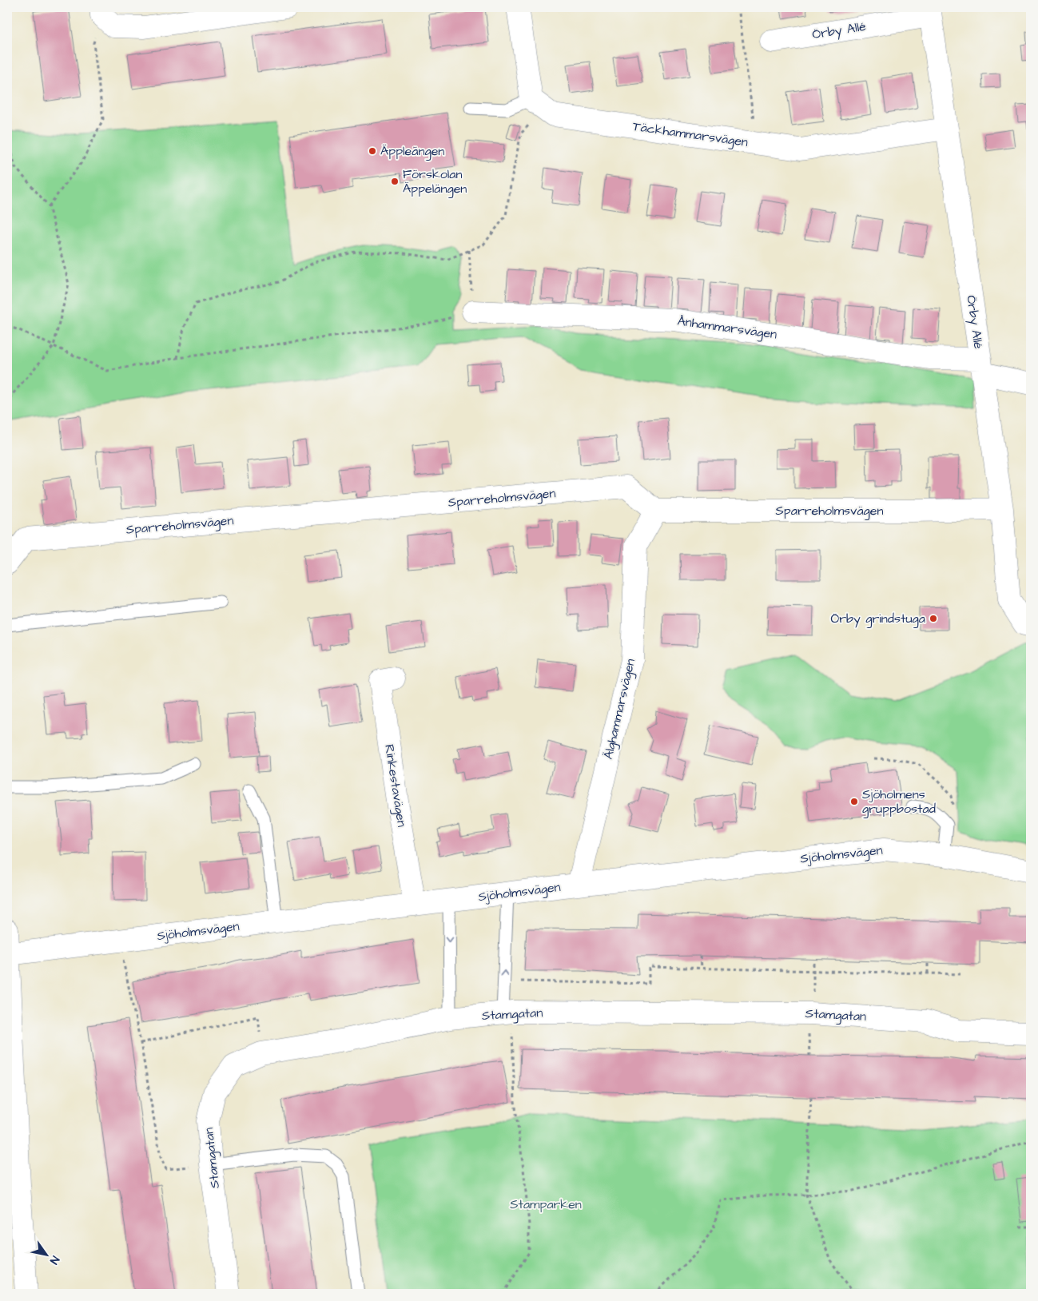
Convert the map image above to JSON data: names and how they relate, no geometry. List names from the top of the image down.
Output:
{
  "streets": {
    "street": [
      "Örby Allé",
      "Täckhammarsvägen",
      "Ånhammarsvägen",
      "Sparreholmsvägen",
      "Älghammarsvägen",
      "Rinkestavägen",
      "Sjöholmsvägen",
      "Stamgatan"
    ]
  },
  "crossings": [
    ["Örby Allé", "Täckhammarsvägen"],
    ["Örby Allé", "Ånhammarsvägen"],
    ["Örby Allé", "Sparreholmsvägen"],
    ["Sparreholmsvägen", "Älghammarsvägen"],
    ["Älghammarsvägen", "Sjöholmsvägen"],
    ["Rinkestavägen", "Sjöholmsvägen"]
  ],
  "parks": ["Stamparken"],
  "places": [
    "Äppleängen",
    "Förskolan Äppelängen",
    "Örby grindstuga",
    "Sjöholmens gruppbostad"
  ],
  "north": "bottom right"
}
